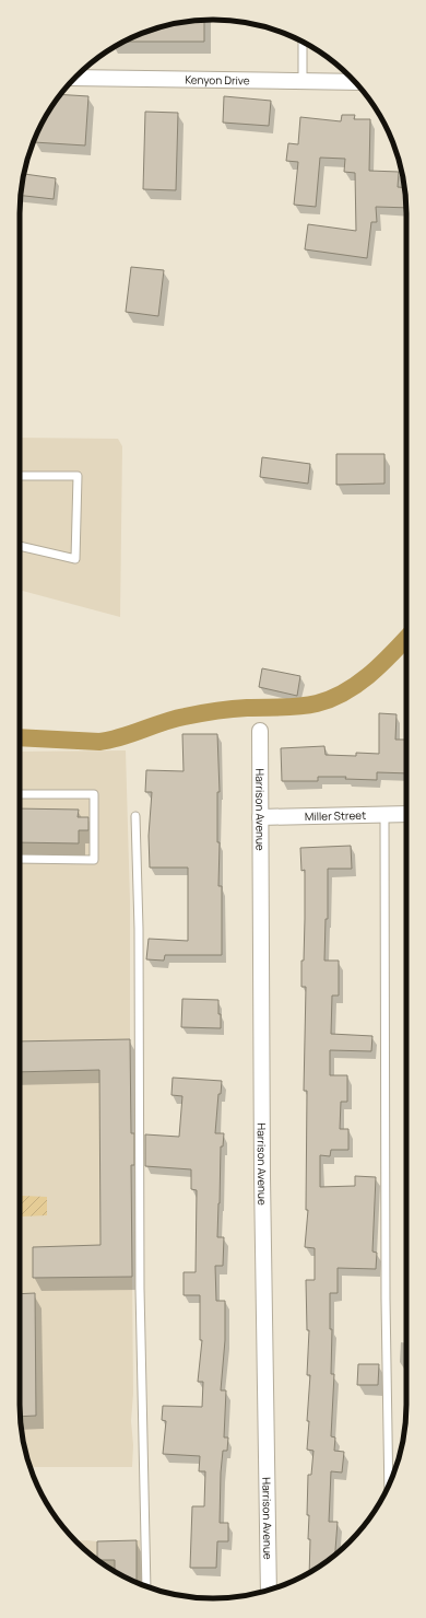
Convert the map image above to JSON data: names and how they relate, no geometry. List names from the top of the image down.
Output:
{
  "streets": {
    "street": ["Kenyon Drive", "Harrison Avenue", "Miller Street"]
  },
  "crossings": [
    ["Harrison Avenue", "Miller Street"]
  ]
}
